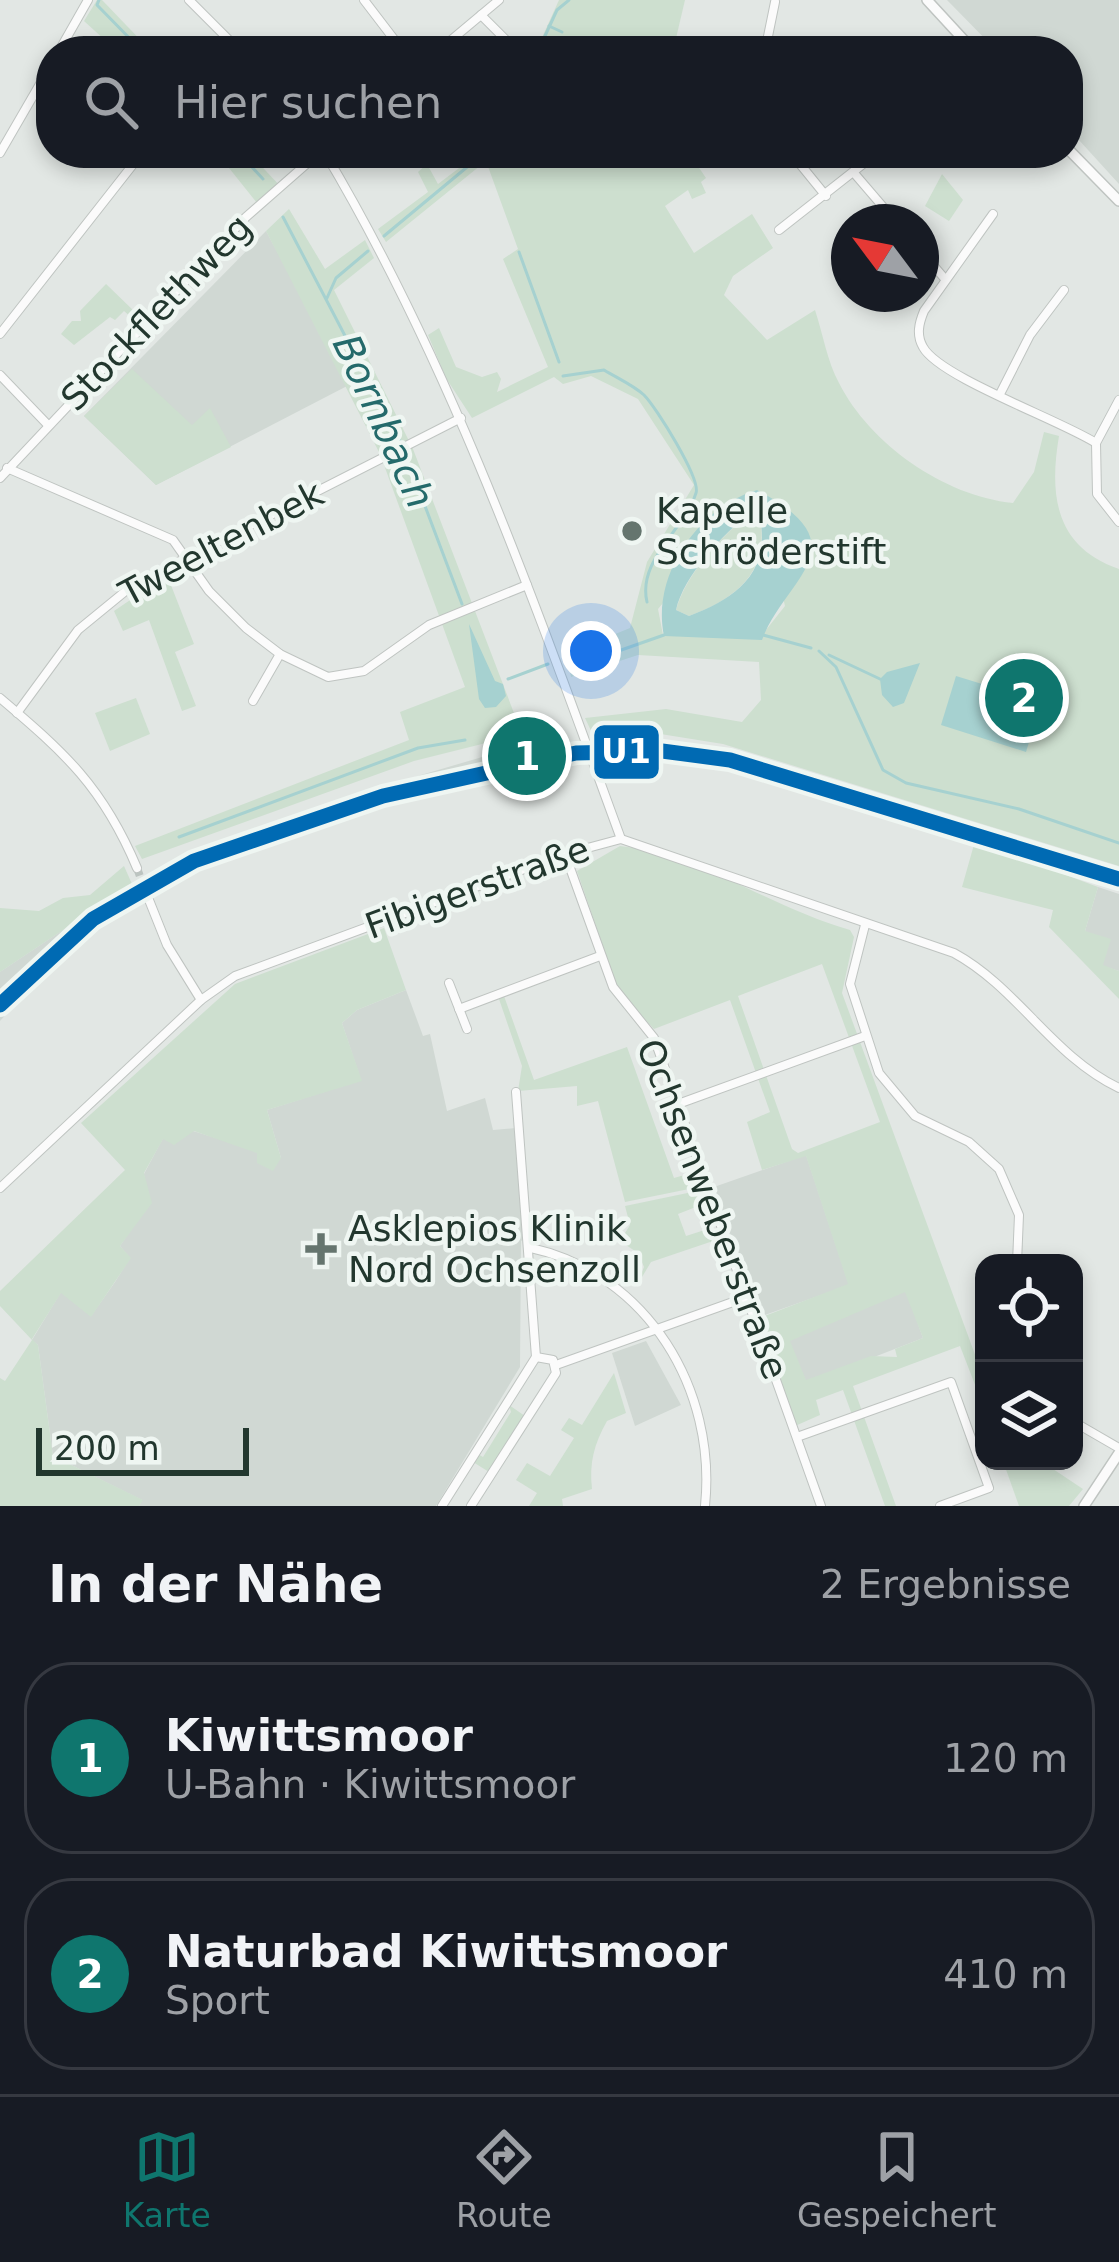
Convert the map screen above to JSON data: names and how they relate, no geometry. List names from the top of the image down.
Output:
{
  "streets": {
    "street": [
      "Stockflethweg",
      "Tweeltenbek",
      "Fibigerstraße",
      "Ochsenweberstraße"
    ]
  },
  "crossings": [
    ["Fibigerstraße", "Ochsenweberstraße"]
  ],
  "water": ["Bornbach"],
  "places": {
    "other": ["Kapelle Schröderstift"],
    "health": ["Asklepios Klinik Nord Ochsenzoll"]
  },
  "lines": ["transit line U1"],
  "scale_bar": "200 m",
  "north": "top left",
  "page": {
    "search": "Hier suchen",
    "pins": ["2", "1"],
    "scale": "200 m",
    "heading": ["In der Nähe", "2 Ergebnisse"],
    "list": [
      {
        "mark": "1",
        "name": "Kiwittsmoor",
        "note": "U-Bahn · Kiwittsmoor",
        "value": "120 m"
      },
      {
        "mark": "2",
        "name": "Naturbad Kiwittsmoor",
        "note": "Sport",
        "value": "410 m"
      }
    ],
    "nav": ["Karte", "Route", "Gespeichert"]
  }
}
